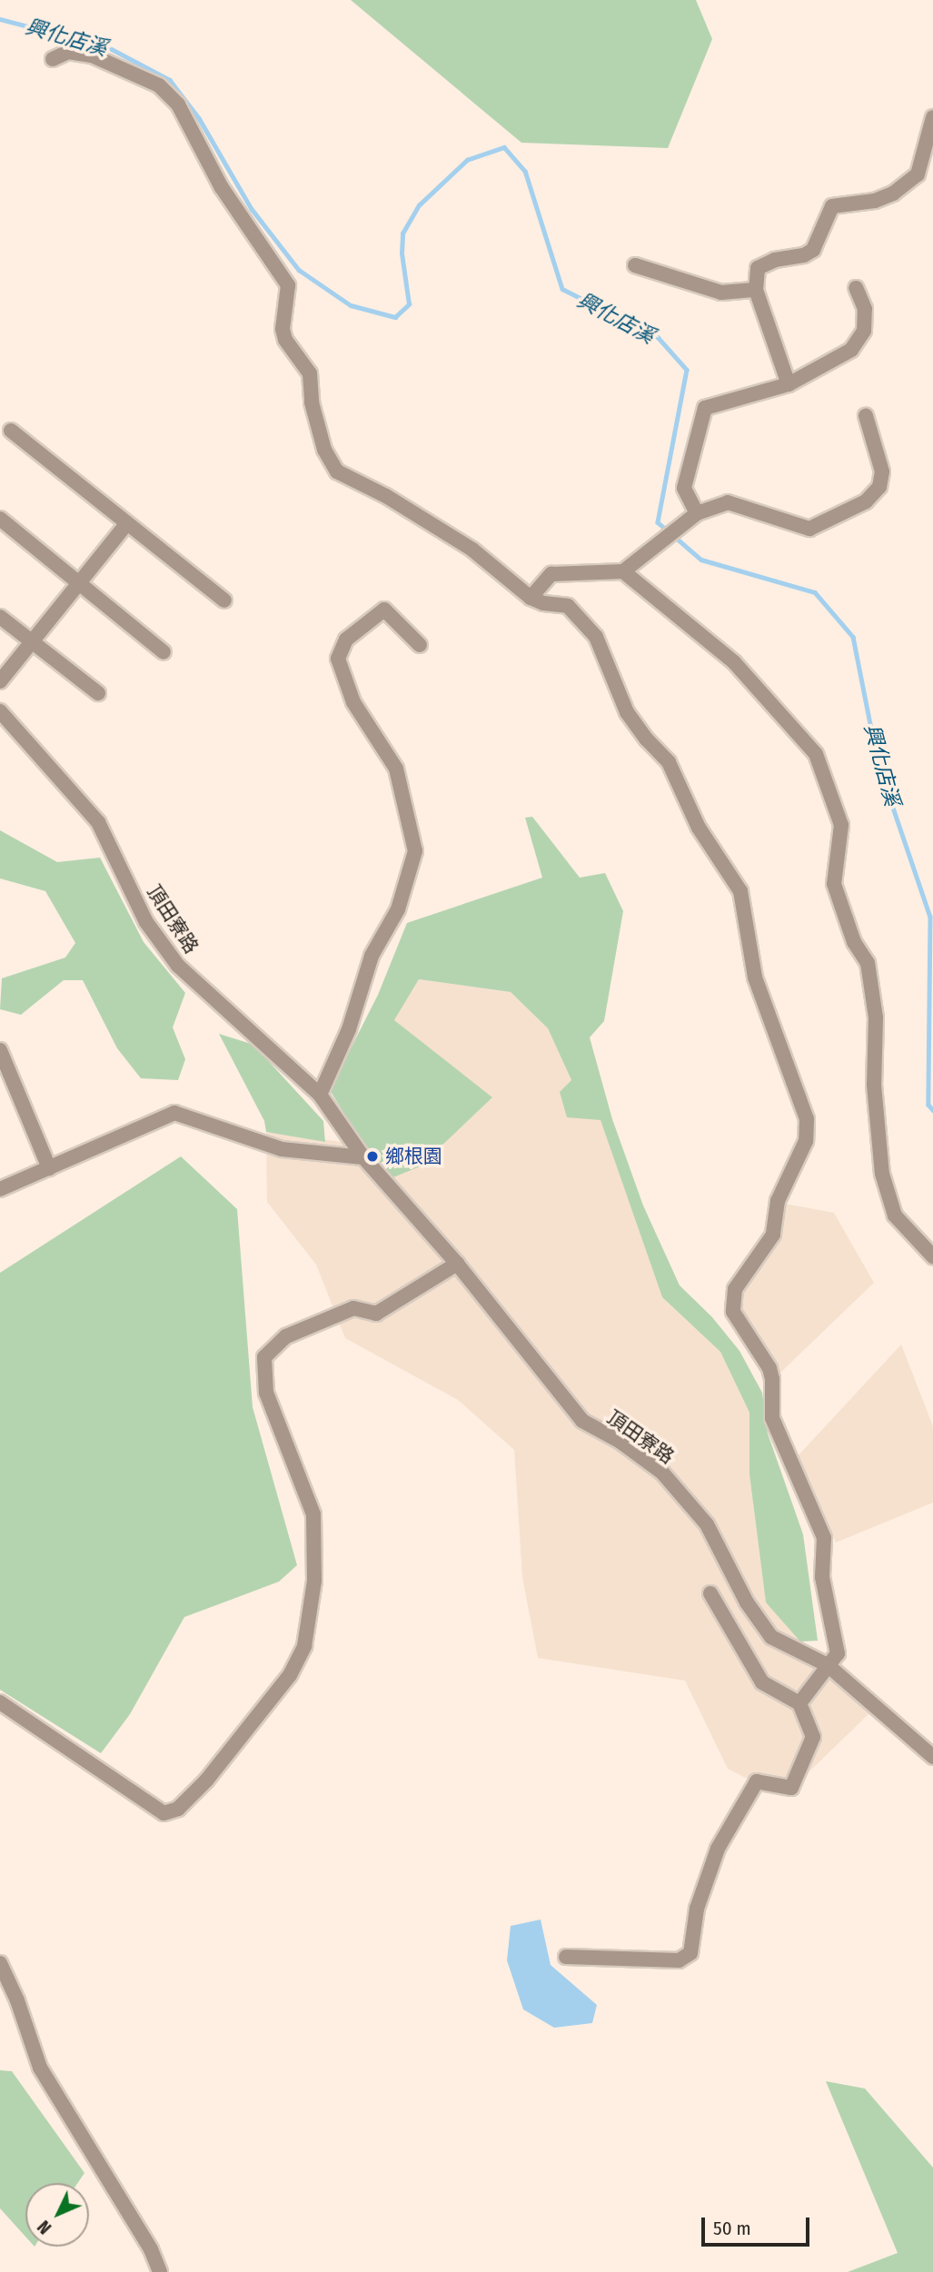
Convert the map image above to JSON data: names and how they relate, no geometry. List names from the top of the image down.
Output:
{
  "streets": {
    "street": ["頂田寮路"]
  },
  "water": ["興化店溪"],
  "places": ["鄉根園"],
  "scale_bar": "50 m",
  "north": "bottom left"
}
